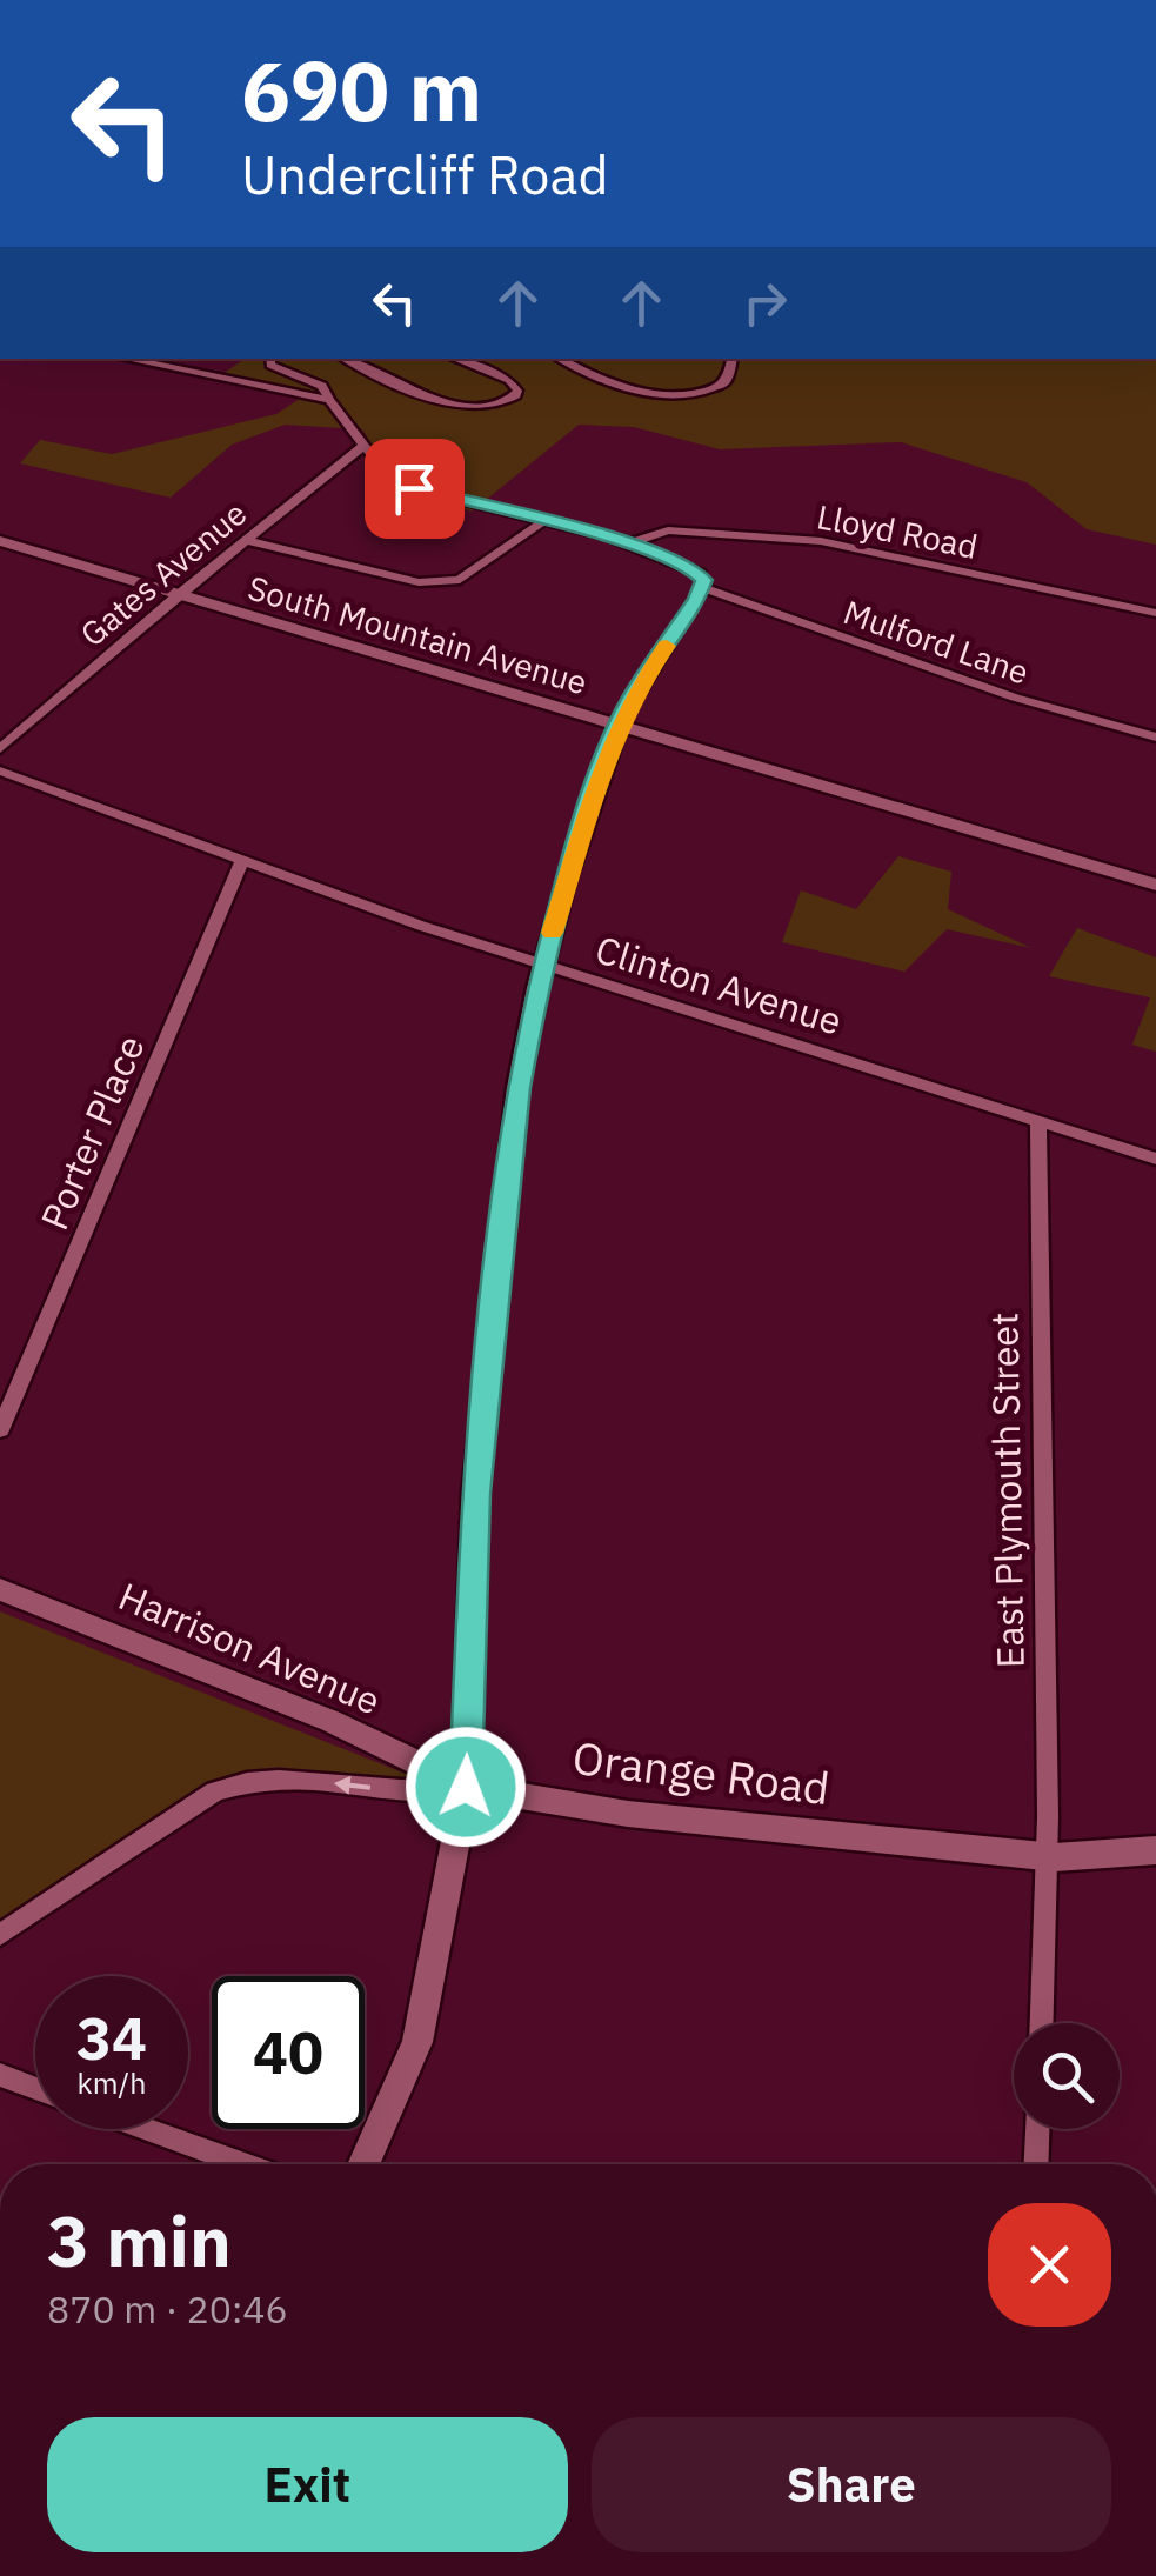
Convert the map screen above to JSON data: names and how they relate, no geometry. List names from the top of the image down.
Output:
{
  "streets": {
    "street": [
      "Lloyd Road",
      "Gates Avenue",
      "South Mountain Avenue",
      "Mulford Lane",
      "Clinton Avenue",
      "Porter Place",
      "East Plymouth Street",
      "Harrison Avenue",
      "Orange Road"
    ]
  },
  "crossings": [
    ["Lloyd Road", "Mulford Lane"],
    ["Gates Avenue", "South Mountain Avenue"],
    ["Clinton Avenue", "Porter Place"],
    ["Clinton Avenue", "East Plymouth Street"],
    ["East Plymouth Street", "Orange Road"],
    ["Harrison Avenue", "Orange Road"]
  ],
  "one_way": ["Orange Road"],
  "page": {
    "turn": ["690 m", "Undercliff Road"],
    "speed": "34 km/h",
    "limit": "40",
    "heading": ["3 min", "870 m · 20:46"],
    "buttons": ["Exit", "Share"]
  }
}
